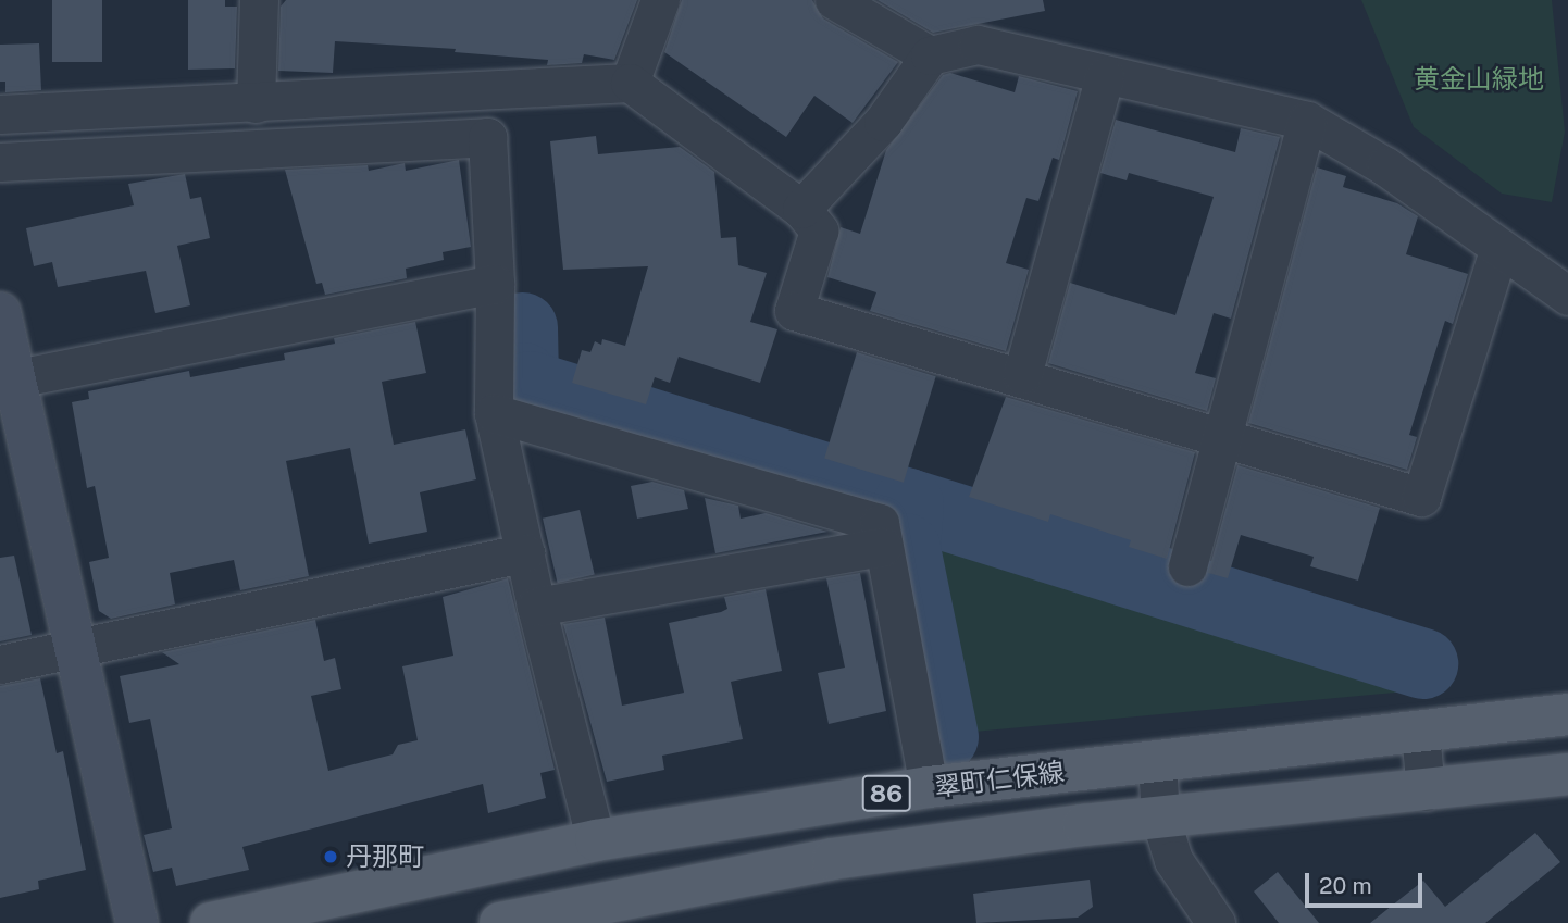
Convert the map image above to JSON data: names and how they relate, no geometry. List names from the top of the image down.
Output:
{
  "streets": {
    "main road": ["翠町仁保線", "86"]
  },
  "parks": ["黄金山緑地"],
  "places": ["丹那町"],
  "scale_bar": "20 m"
}
